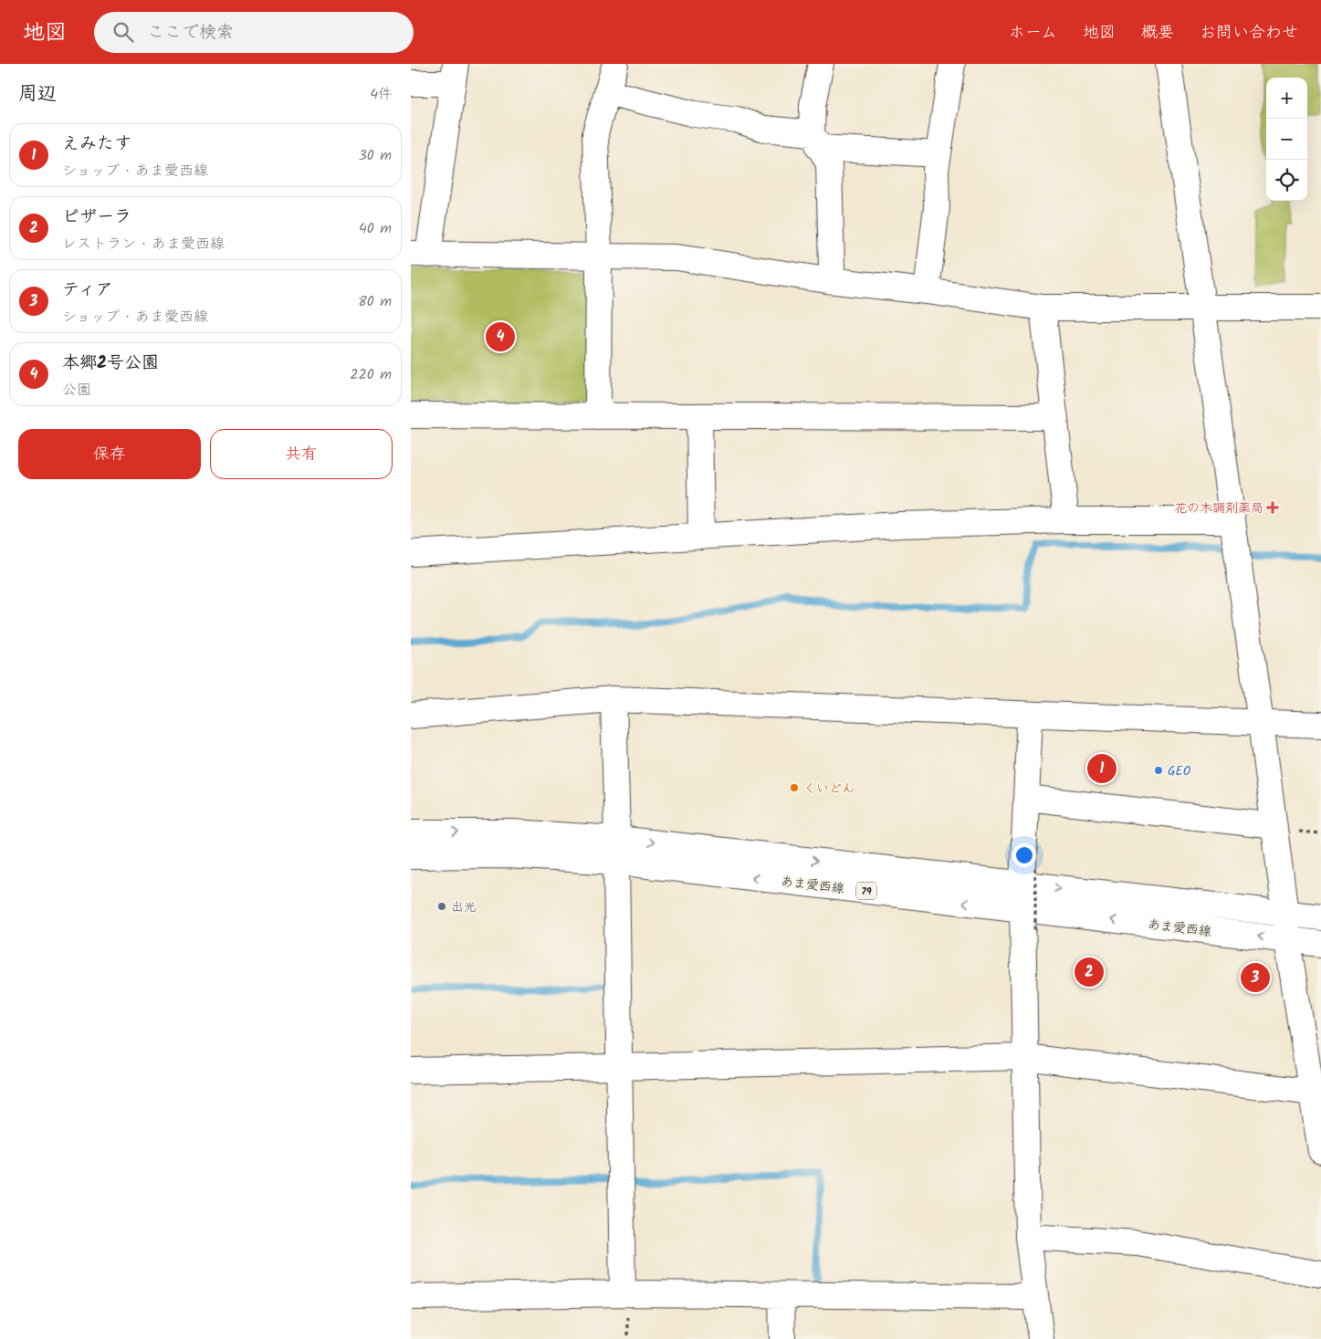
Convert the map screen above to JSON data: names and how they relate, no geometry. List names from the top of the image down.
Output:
{
  "streets": {
    "street": ["あま愛西線", "79"]
  },
  "places": {
    "health": ["花の木調剤薬局"],
    "other": ["GEO", "くいどん", "出光"]
  },
  "page": {
    "header": "地図",
    "search": "ここで検索",
    "nav": [
      "ホーム",
      "地図",
      "概要",
      "お問い合わせ"
    ],
    "heading": ["周辺", "4件"],
    "map_buttons": ["+", "−"],
    "list": [
      {
        "mark": "1",
        "name": "えみたす",
        "note": "ショップ · あま愛西線",
        "value": "30 m"
      },
      {
        "mark": "2",
        "name": "ピザーラ",
        "note": "レストラン · あま愛西線",
        "value": "40 m"
      },
      {
        "mark": "3",
        "name": "ティア",
        "note": "ショップ · あま愛西線",
        "value": "80 m"
      },
      {
        "mark": "4",
        "name": "本郷2号公園",
        "note": "公園",
        "value": "220 m"
      }
    ],
    "pins": [
      "4",
      "1",
      "2",
      "3"
    ],
    "buttons": ["保存", "共有"]
  }
}
